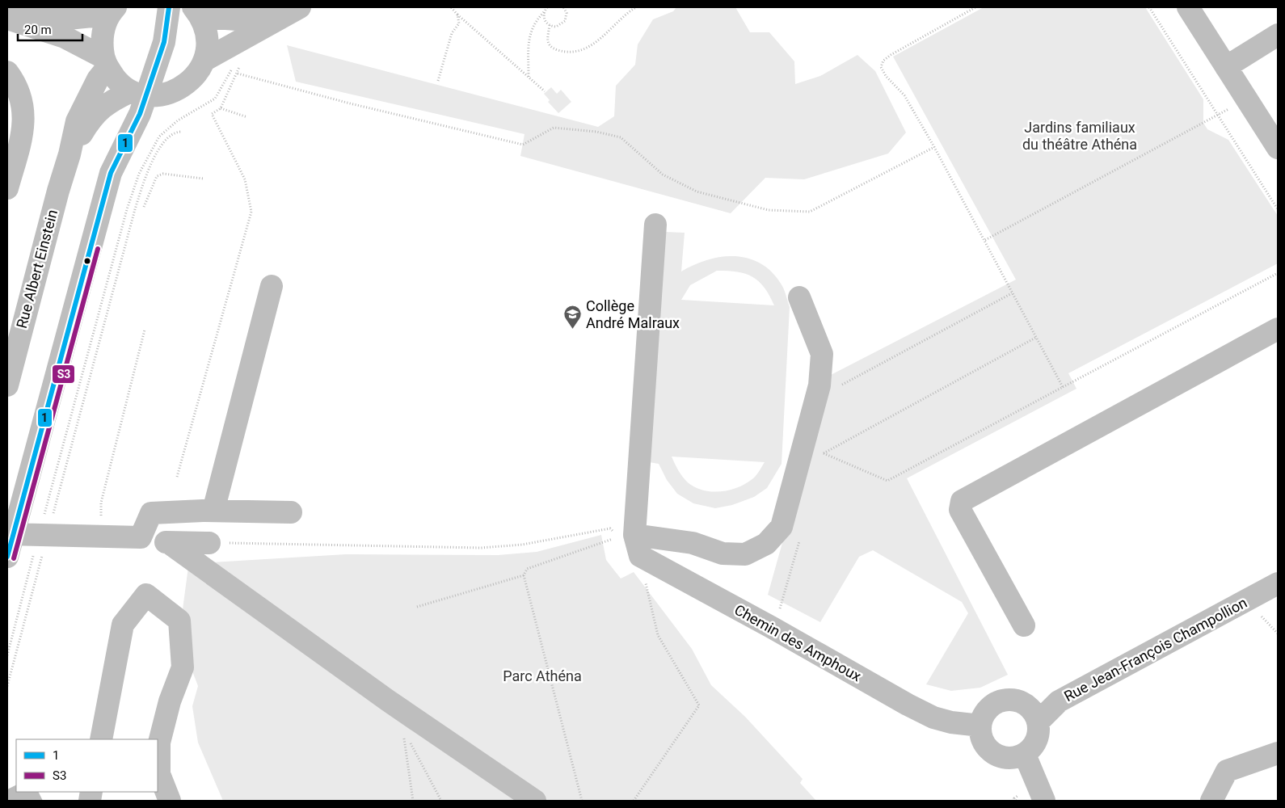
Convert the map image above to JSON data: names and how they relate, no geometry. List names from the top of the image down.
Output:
{
  "streets": {
    "street": ["Rue Albert Einstein", "Chemin des Amphoux", "Rue Jean-François Champollion"]
  },
  "crossings": [
    ["Chemin des Amphoux", "Rue Jean-François Champollion"]
  ],
  "parks": ["Jardins familiaux du théâtre Athéna", "Parc Athéna"],
  "places": {
    "school or university": ["Collège André Malraux"]
  },
  "lines": ["transit line 1", "transit line S3"],
  "legend": ["1", "S3"],
  "scale_bar": "20 m"
}
